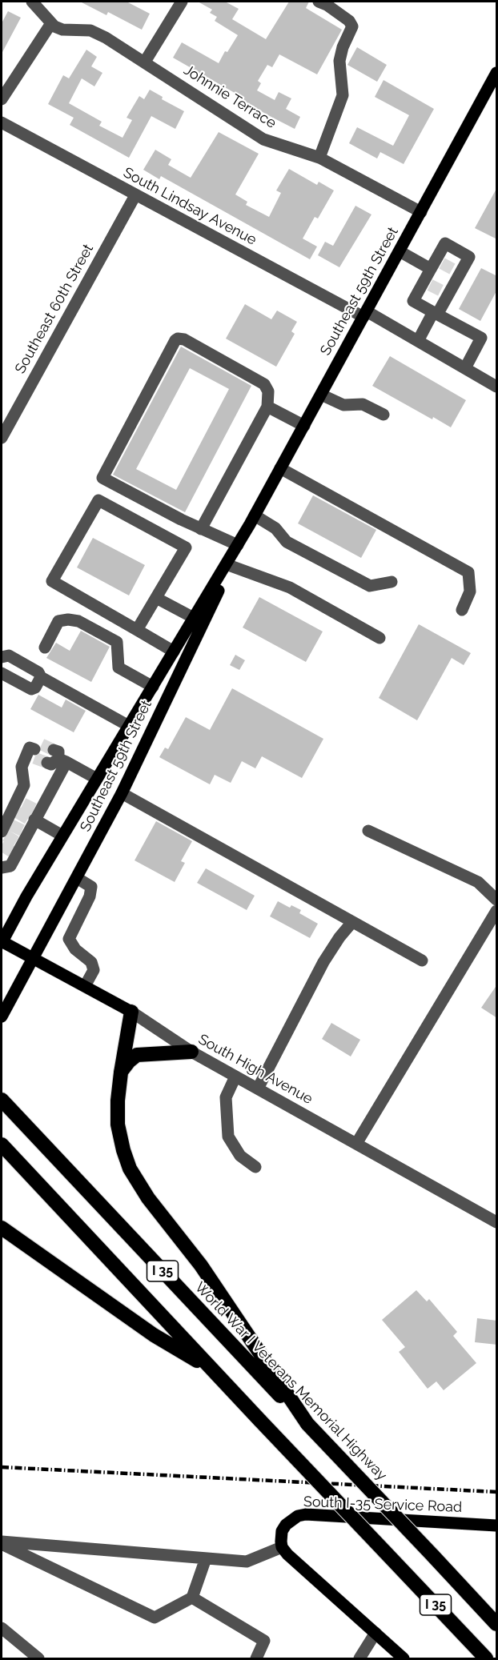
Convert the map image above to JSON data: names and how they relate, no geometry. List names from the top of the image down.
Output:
{
  "streets": {
    "highway": ["I 35", "World War I Veterans Memorial Highway"],
    "main road": ["Southeast 59th Street", "South High Avenue", "South I-35 Service Road"],
    "street": ["Johnnie Terrace", "South Lindsay Avenue", "Southeast 60th Street"]
  },
  "crossings": [
    ["Johnnie Terrace", "Southeast 59th Street"],
    ["South Lindsay Avenue", "Southeast 59th Street"],
    ["South Lindsay Avenue", "Southeast 60th Street"],
    ["Southeast 59th Street", "South High Avenue"]
  ]
}
